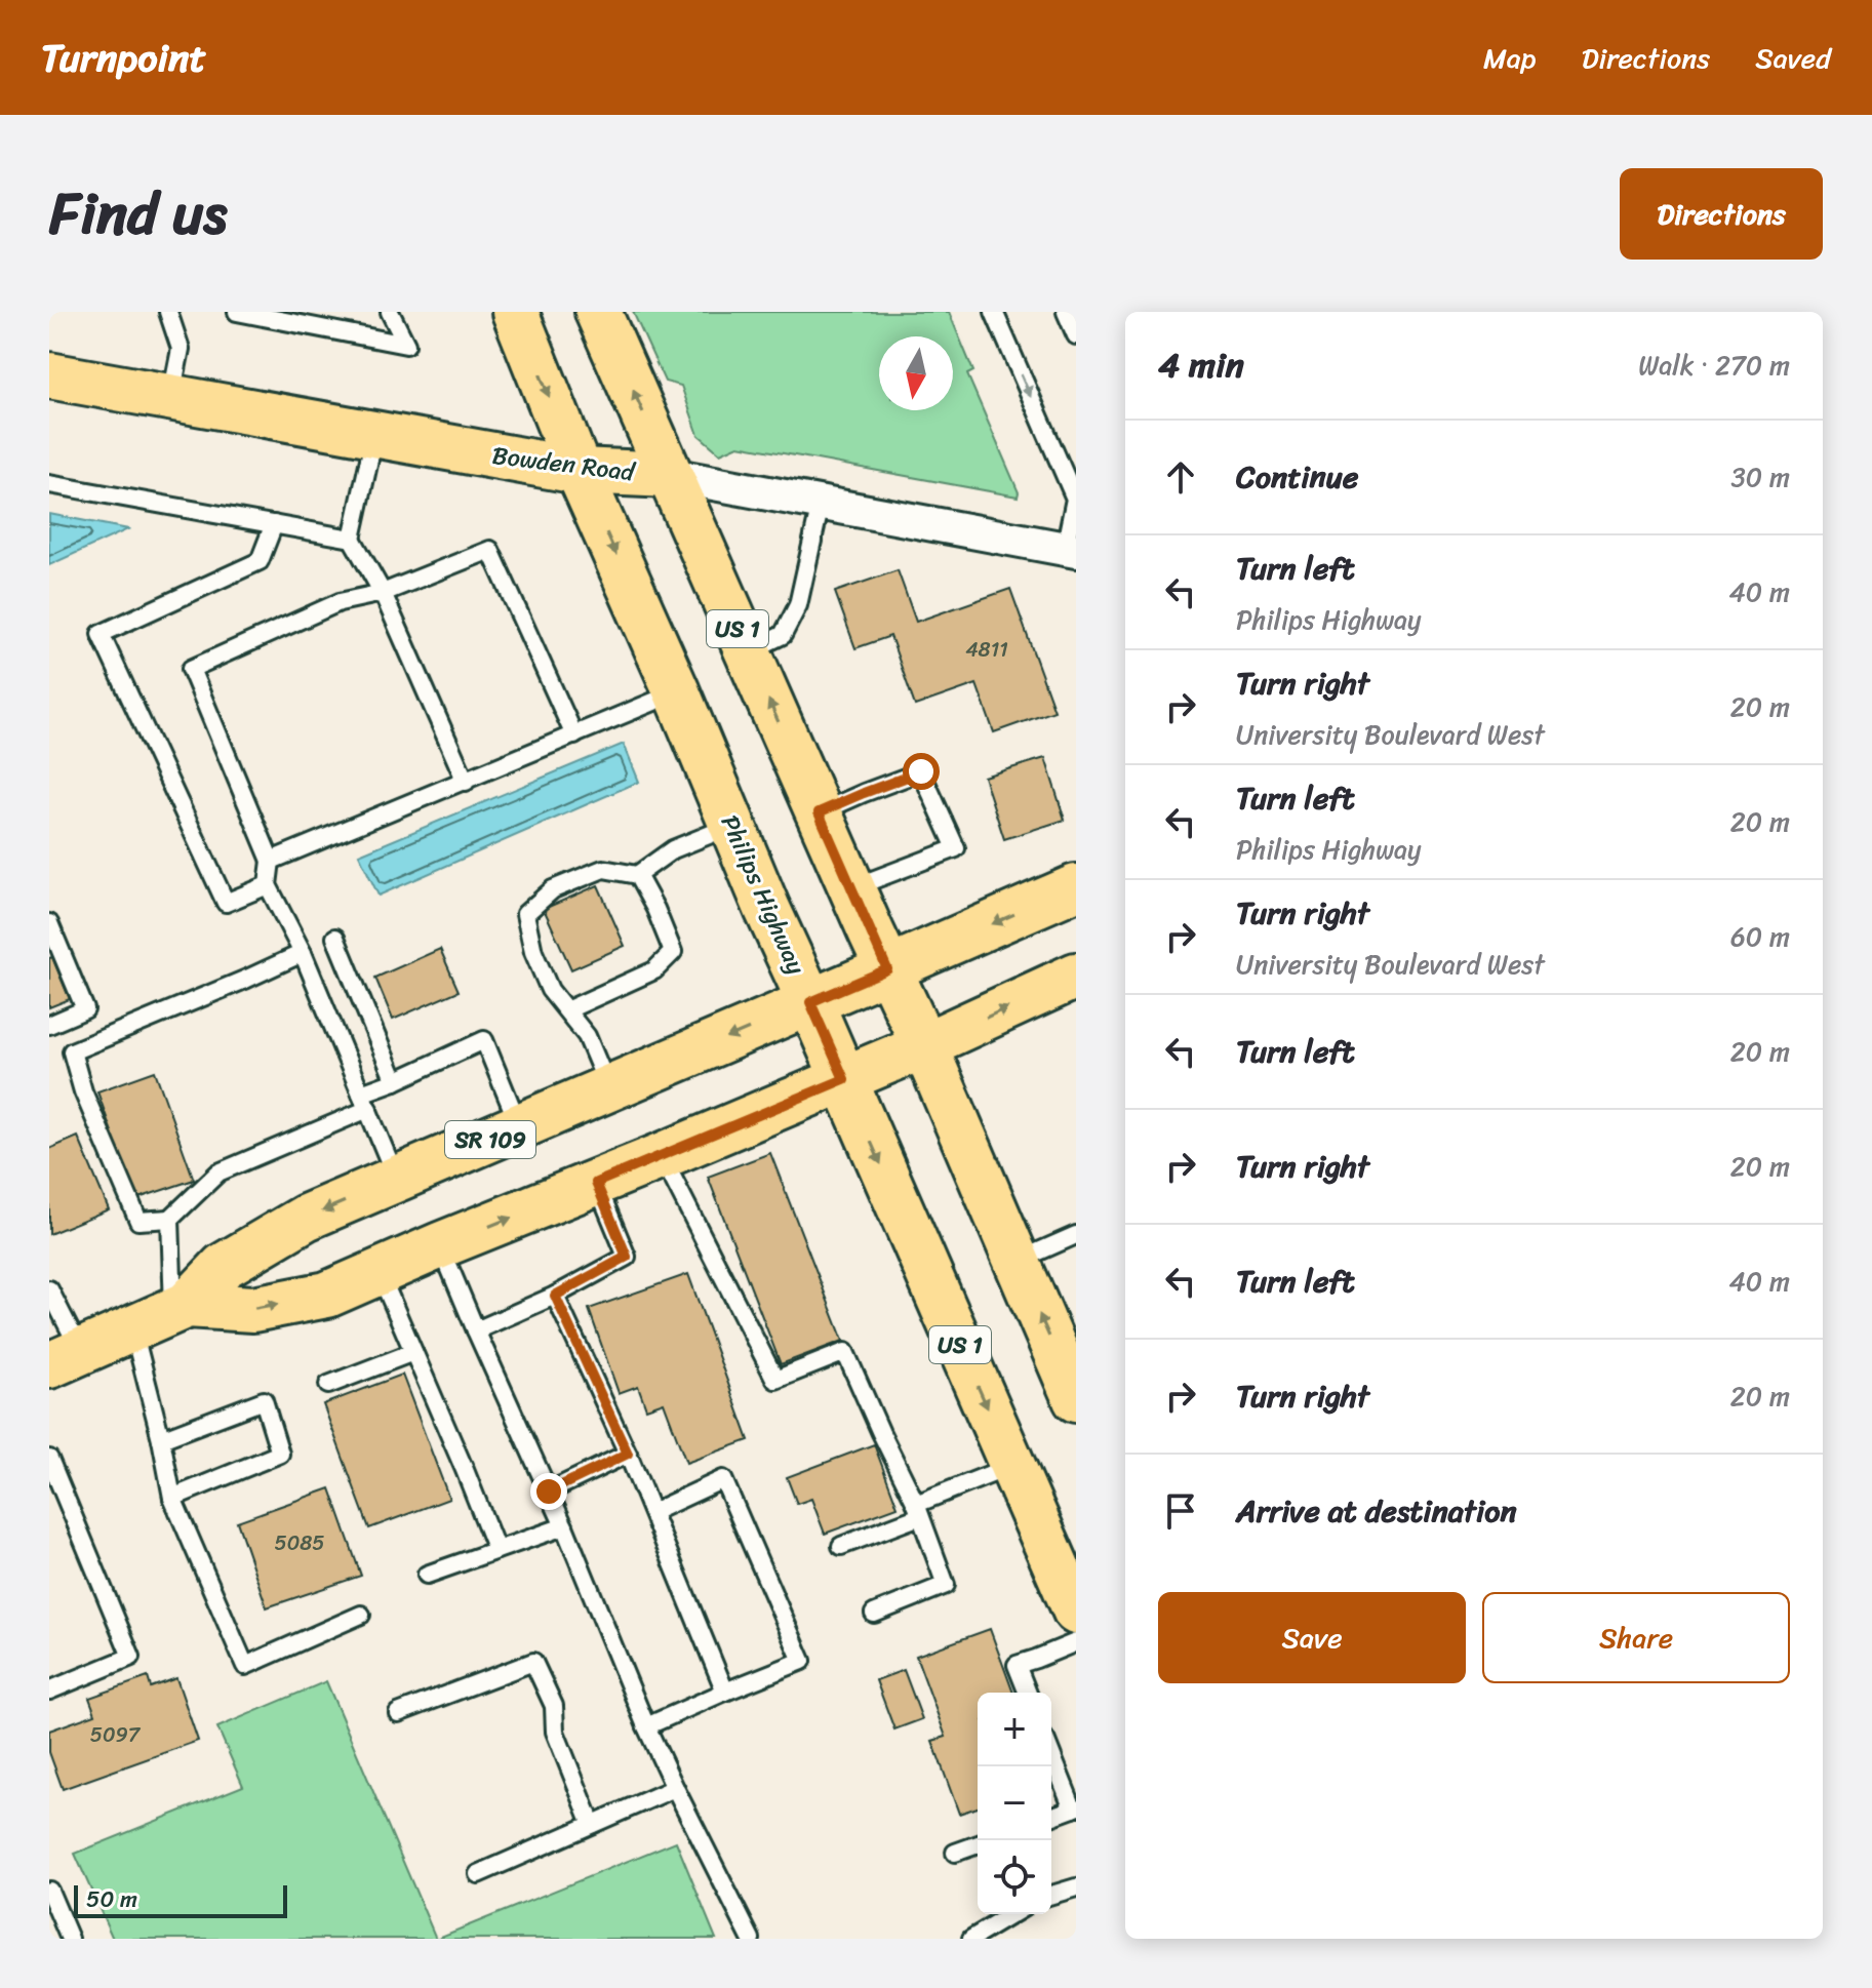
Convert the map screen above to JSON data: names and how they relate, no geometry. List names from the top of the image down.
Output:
{
  "streets": {
    "main road": [
      "Bowden Road",
      "US 1",
      "Philips Highway",
      "SR 109"
    ]
  },
  "crossings": [
    ["Bowden Road", "US 1"],
    ["Bowden Road", "Philips Highway"],
    ["US 1", "SR 109"],
    ["Philips Highway", "SR 109"]
  ],
  "house_numbers": ["4811", "5085", "5097"],
  "scale_bar": "50 m",
  "north": "bottom",
  "page": {
    "header": "Turnpoint",
    "nav": ["Map", "Directions", "Saved"],
    "title": "Find us",
    "buttons": [
      "Directions",
      ["Save", "Share"]
    ],
    "heading": ["4 min", "Walk · 270 m"],
    "list": [
      ["Continue", "30 m"],
      ["Turn left", "Philips Highway", "40 m"],
      ["Turn right", "University Boulevard West", "20 m"],
      ["Turn left", "Philips Highway", "20 m"],
      ["Turn right", "University Boulevard West", "60 m"],
      ["Turn left", "20 m"],
      ["Turn right", "20 m"],
      ["Turn left", "40 m"],
      ["Turn right", "20 m"],
      "Arrive at destination"
    ],
    "map_buttons": ["+", "−"],
    "scale": "50 m"
  }
}
